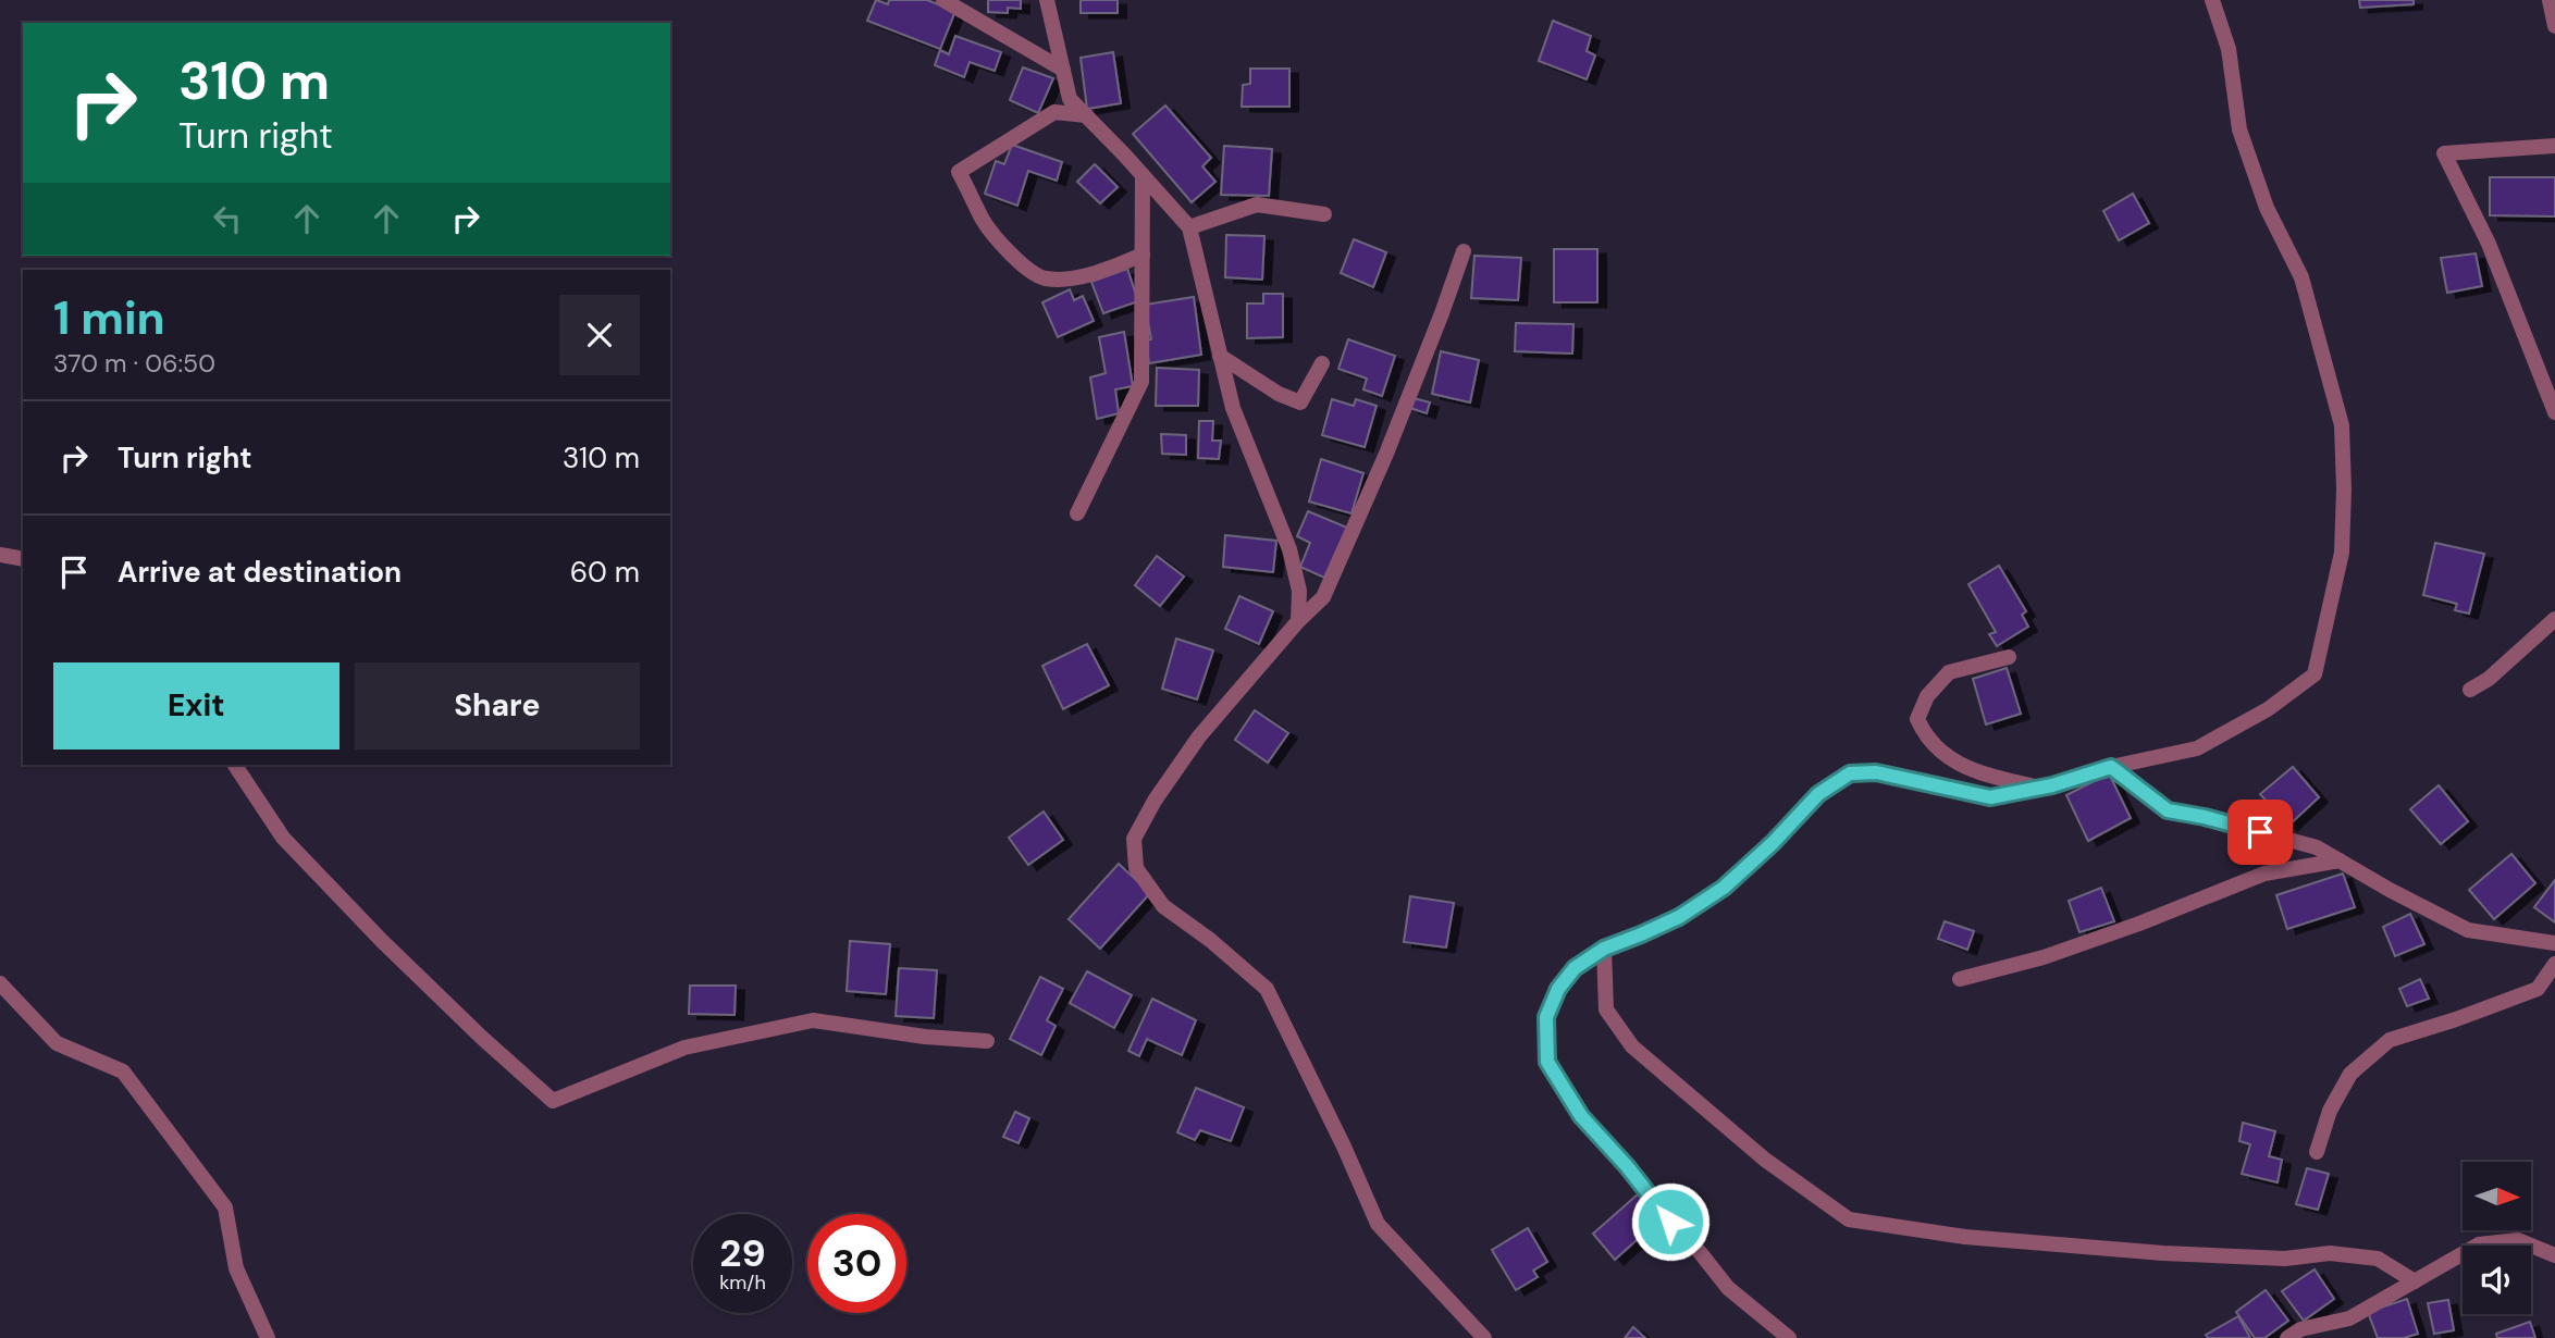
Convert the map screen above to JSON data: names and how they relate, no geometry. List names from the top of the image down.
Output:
{
  "north": "right",
  "page": {
    "turn": ["310 m", "Turn right"],
    "heading": ["1 min", "370 m · 06:50"],
    "list": [
      {
        "name": "Turn right",
        "value": "310 m"
      },
      {
        "name": "Arrive at destination",
        "value": "60 m"
      }
    ],
    "buttons": ["Exit", "Share"],
    "speed": "29 km/h",
    "limit": "30"
  }
}
